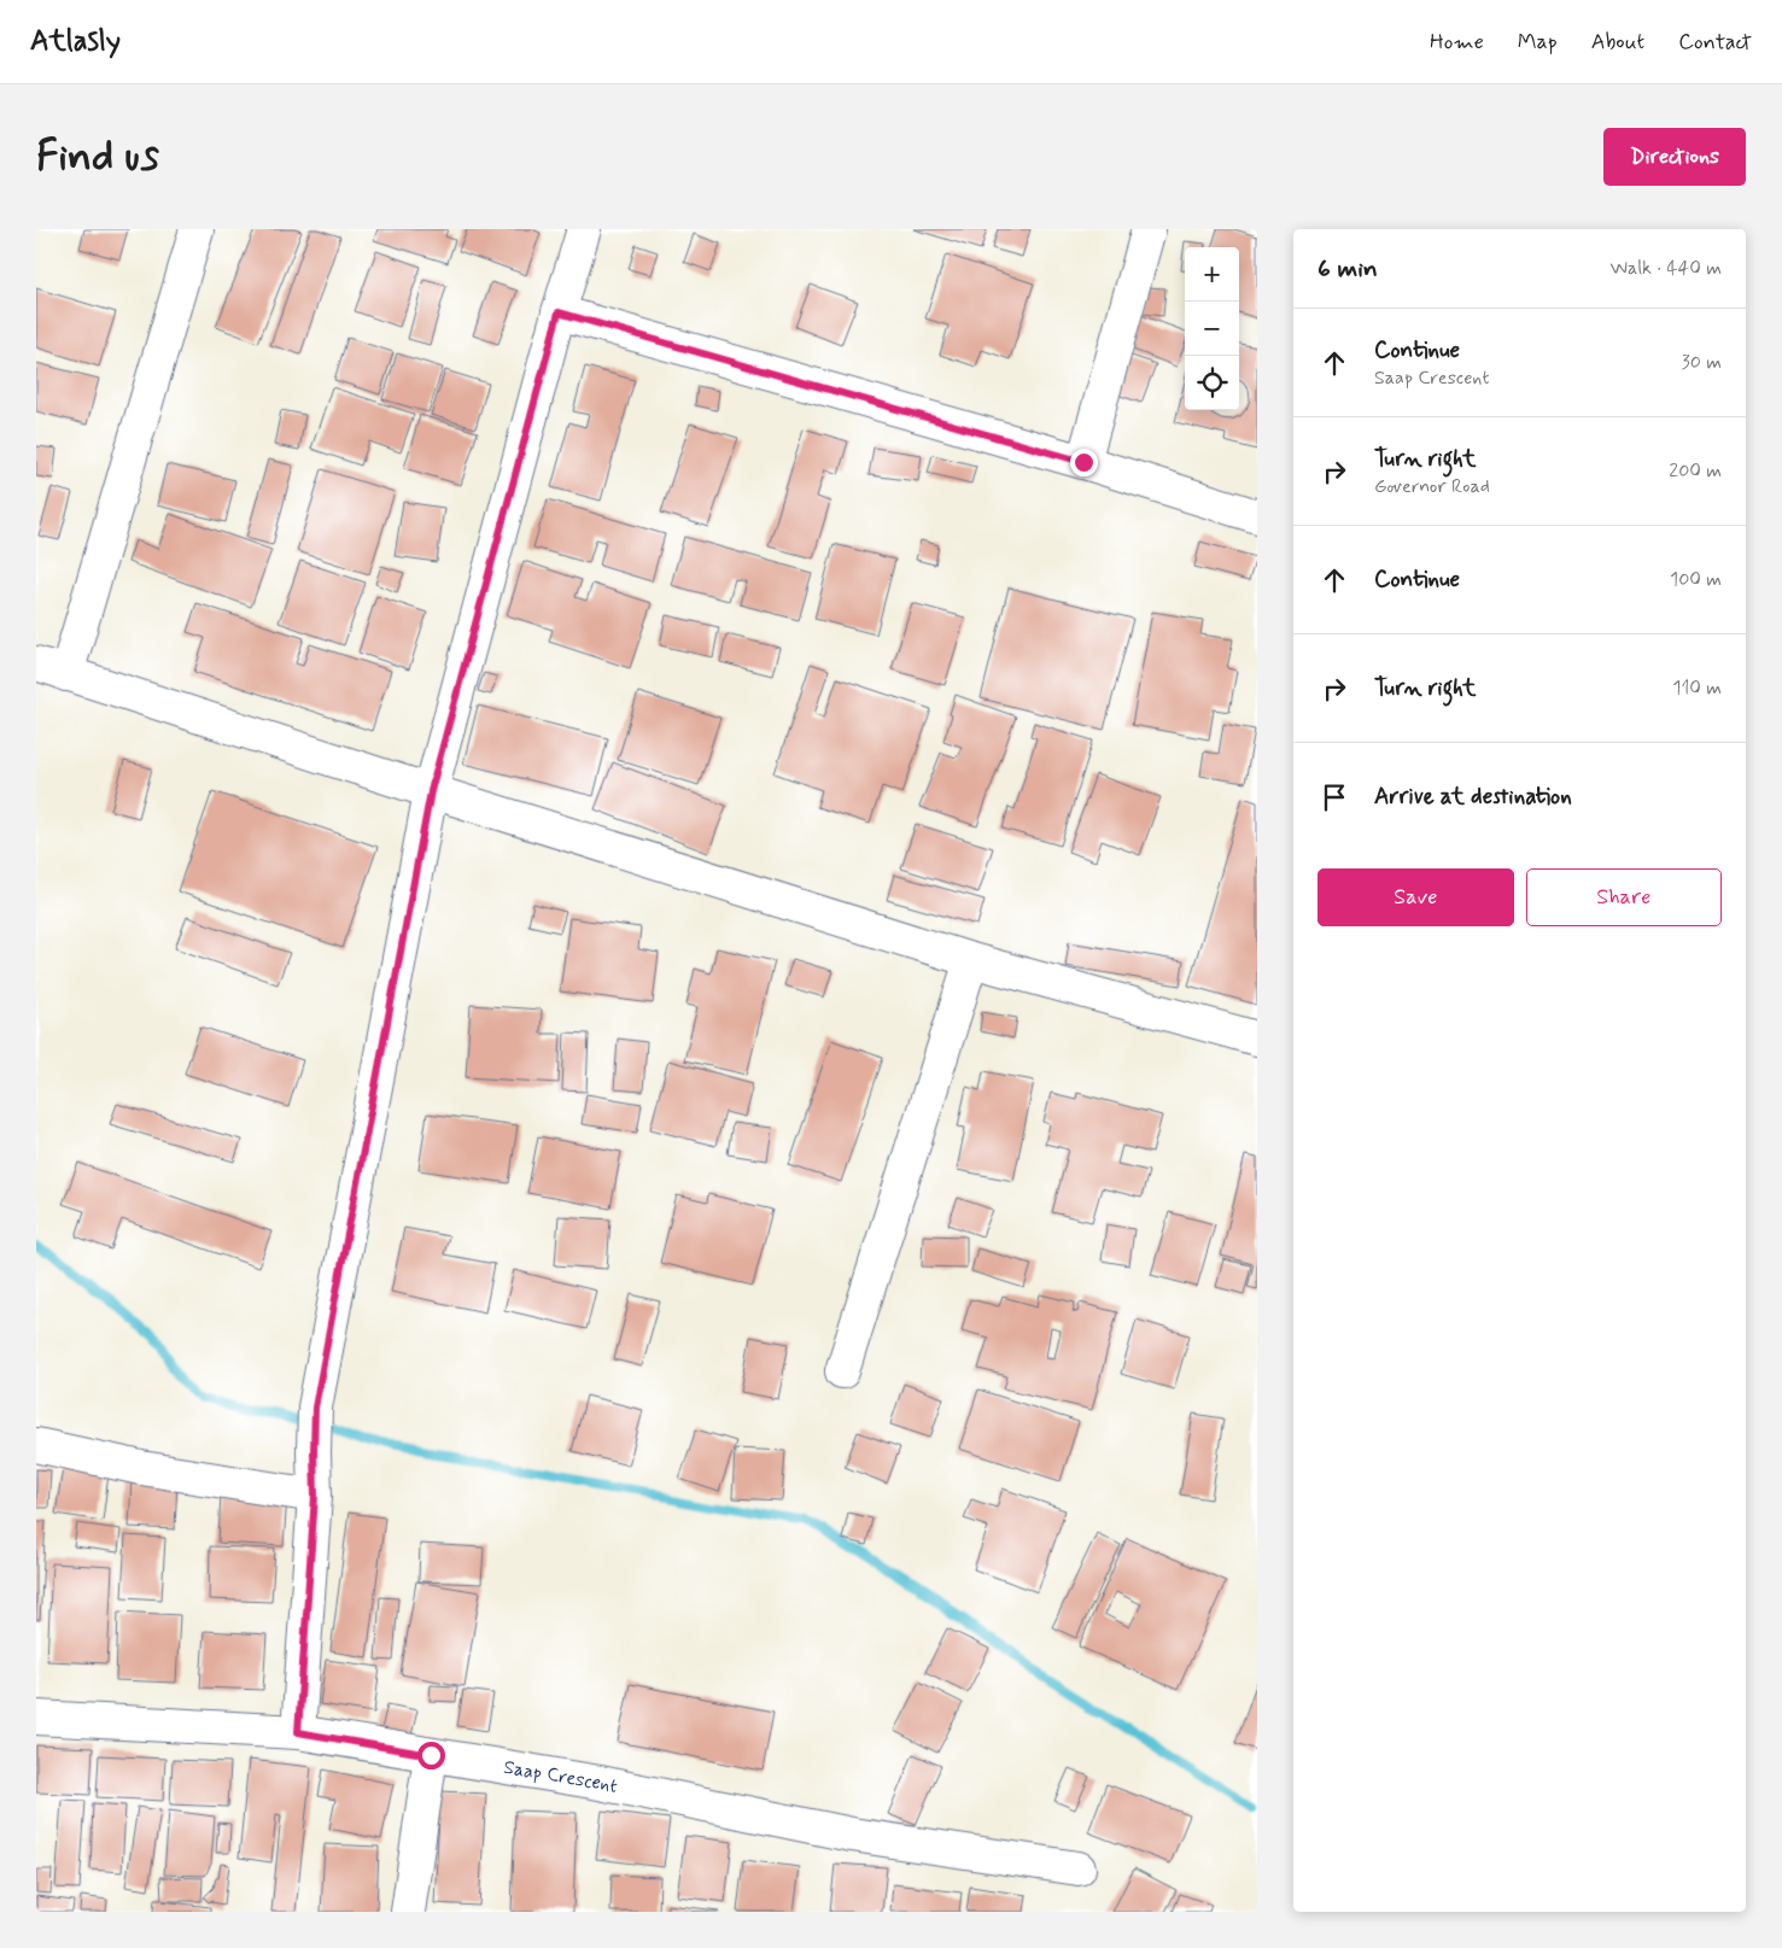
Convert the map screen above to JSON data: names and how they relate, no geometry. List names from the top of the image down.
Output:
{
  "streets": {
    "street": ["Saap Crescent"]
  },
  "page": {
    "header": "Atlasly",
    "nav": [
      "Home",
      "Map",
      "About",
      "Contact"
    ],
    "buttons": [
      "Directions",
      ["Save", "Share"]
    ],
    "title": "Find us",
    "heading": ["6 min", "Walk · 440 m"],
    "map_buttons": ["+", "−"],
    "list": [
      ["Continue", "Saap Crescent", "30 m"],
      ["Turn right", "Governor Road", "200 m"],
      ["Continue", "100 m"],
      ["Turn right", "110 m"],
      "Arrive at destination"
    ]
  }
}
